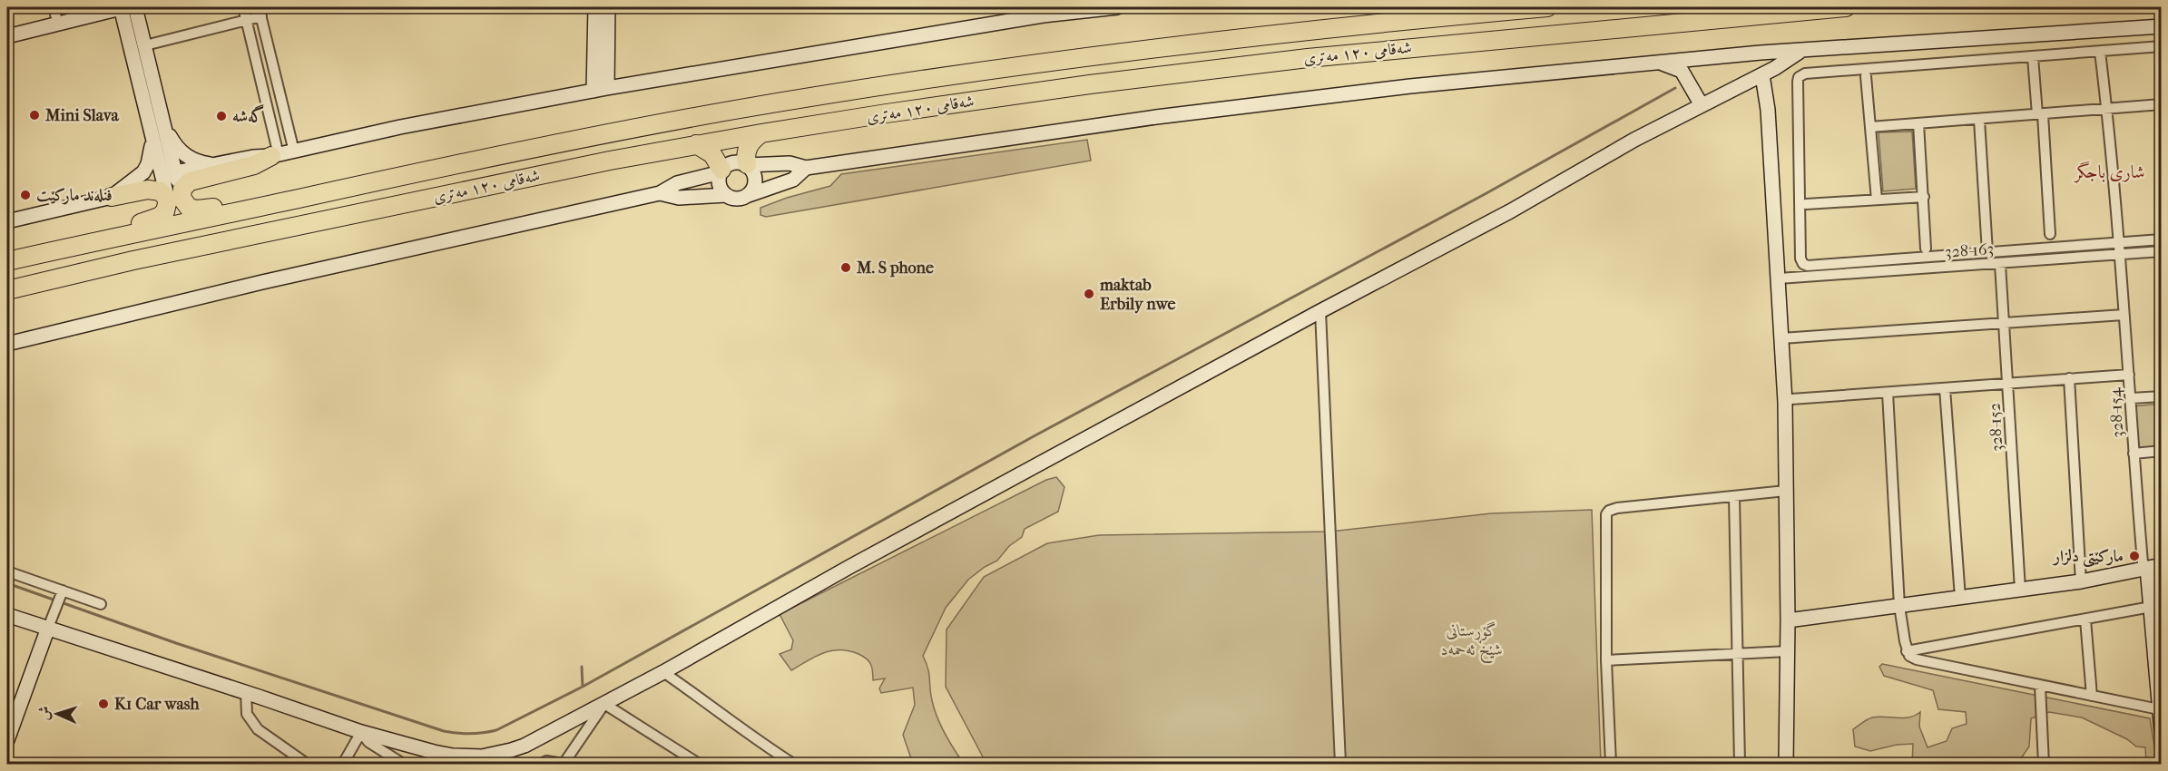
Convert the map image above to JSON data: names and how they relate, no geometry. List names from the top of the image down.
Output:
{
  "streets": {
    "highway": ["شەقامی ١٢٠ مەتری"],
    "street": ["328-163", "328-154", "328-152"]
  },
  "crossings": [
    ["328-163", "328-154"],
    ["328-163", "328-152"]
  ],
  "districts": ["شاری باجگر"],
  "parks": ["گۆڕستانی شێخ ئەحمەد"],
  "places": [
    "Mini Slava",
    "گەشە",
    "فنلەند مارکێت",
    "M. S phone",
    "maktab Erbily nwe",
    "مارکێتی دلزار",
    "K1 Car wash"
  ],
  "north": "left"
}
